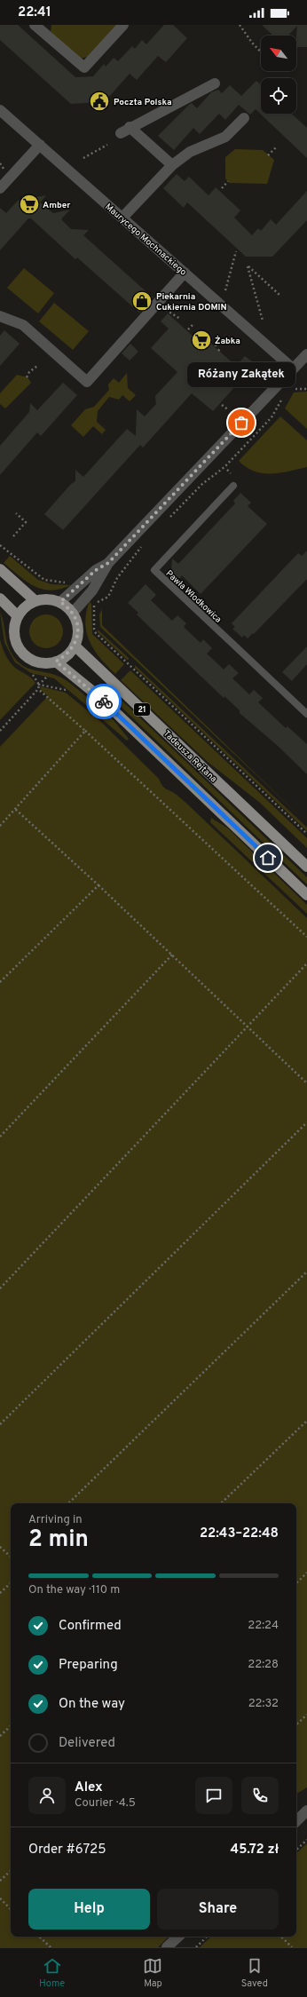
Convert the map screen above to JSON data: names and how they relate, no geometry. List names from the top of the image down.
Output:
{
  "streets": {
    "main road": ["21", "Tadeusza Rejtana"],
    "street": ["Maurycego Mochnackiego"],
    "lane": ["Pawła Włodkowica"]
  },
  "crossings": [
    ["21", "Tadeusza Rejtana"]
  ],
  "places": {
    "public building": ["Poczta Polska"],
    "supermarket": ["Amber", "Żabka"],
    "shop": ["Piekarnia Cukiernia DOMIN"],
    "other": ["Różany Zakątek"]
  },
  "north": "top left",
  "page": {
    "status": "22:41",
    "bubble": "Różany Zakątek",
    "heading": ["2 min", "Arriving in", "22:43–22:48"],
    "panel": [
      "Alex",
      "Courier · 4.5",
      "Order #6725",
      "45.72 zł"
    ],
    "bar": "On the way · 110 m",
    "list": [
      ["Confirmed", "22:24"],
      ["Preparing", "22:28"],
      ["On the way", "22:32"],
      "Delivered"
    ],
    "buttons": ["Help", "Share"],
    "tabs": ["Home", "Map", "Saved"]
  }
}
